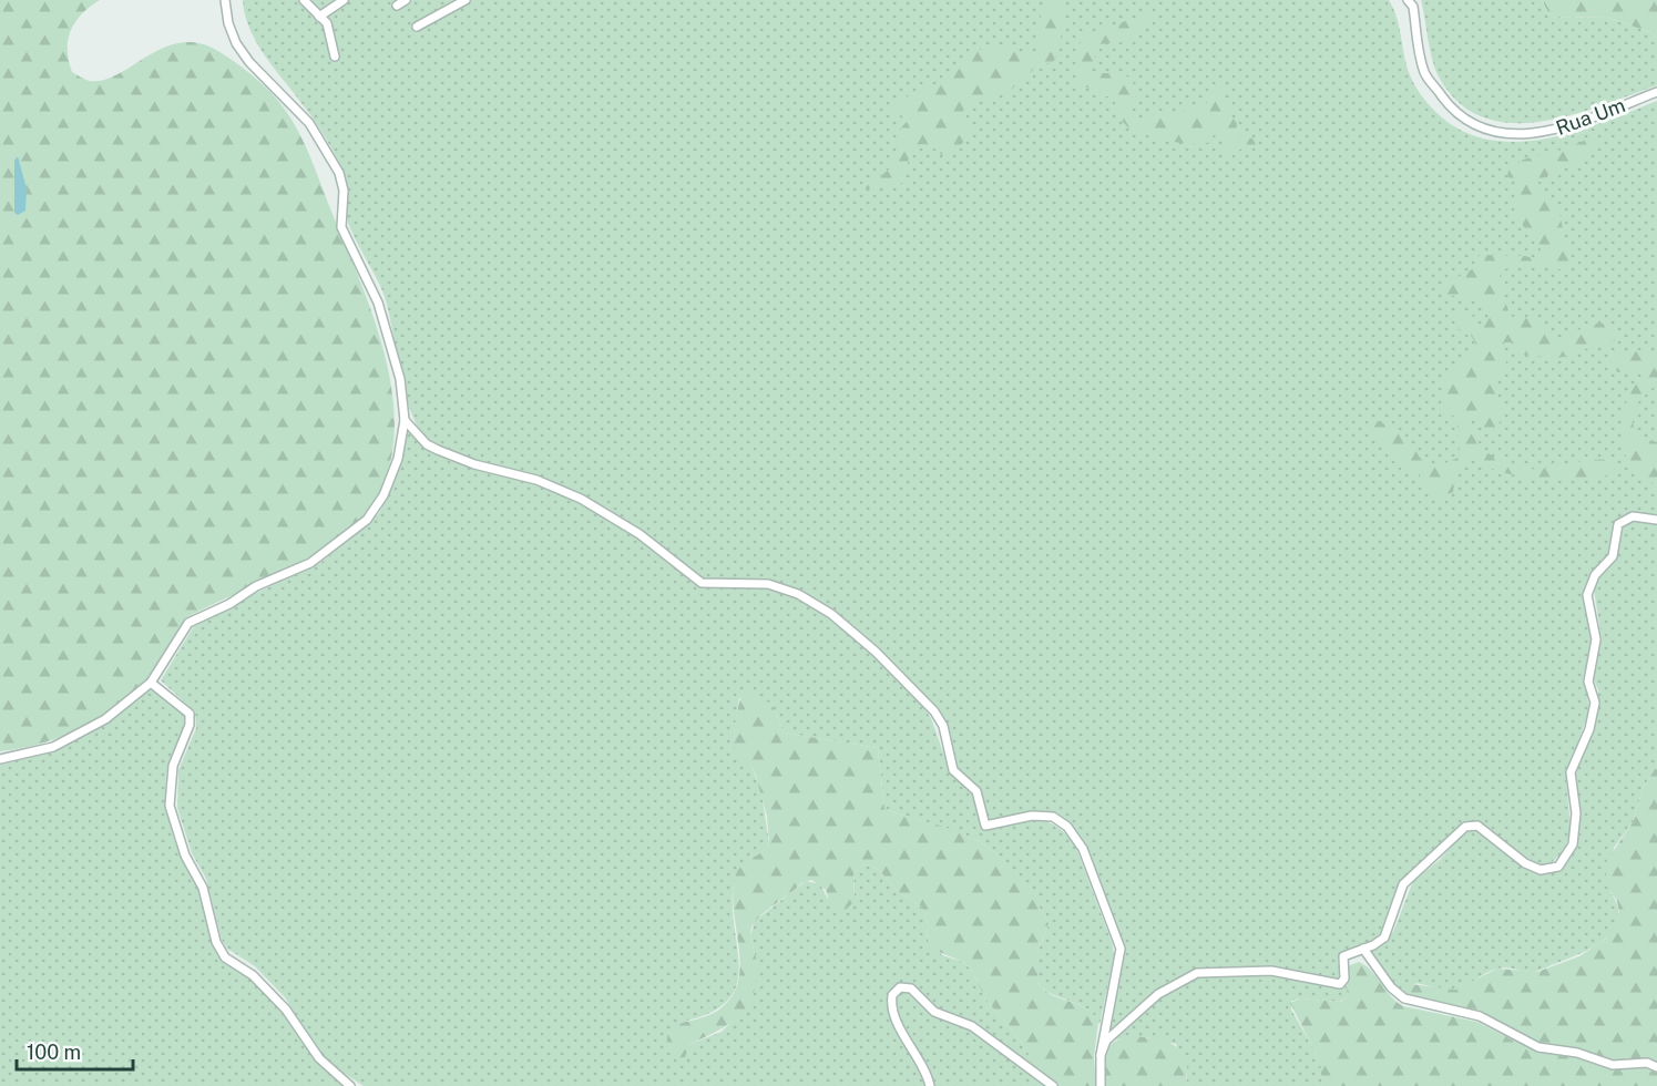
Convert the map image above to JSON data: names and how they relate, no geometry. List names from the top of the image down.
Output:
{
  "streets": {
    "street": ["Rua Um"]
  },
  "scale_bar": "100 m"
}
